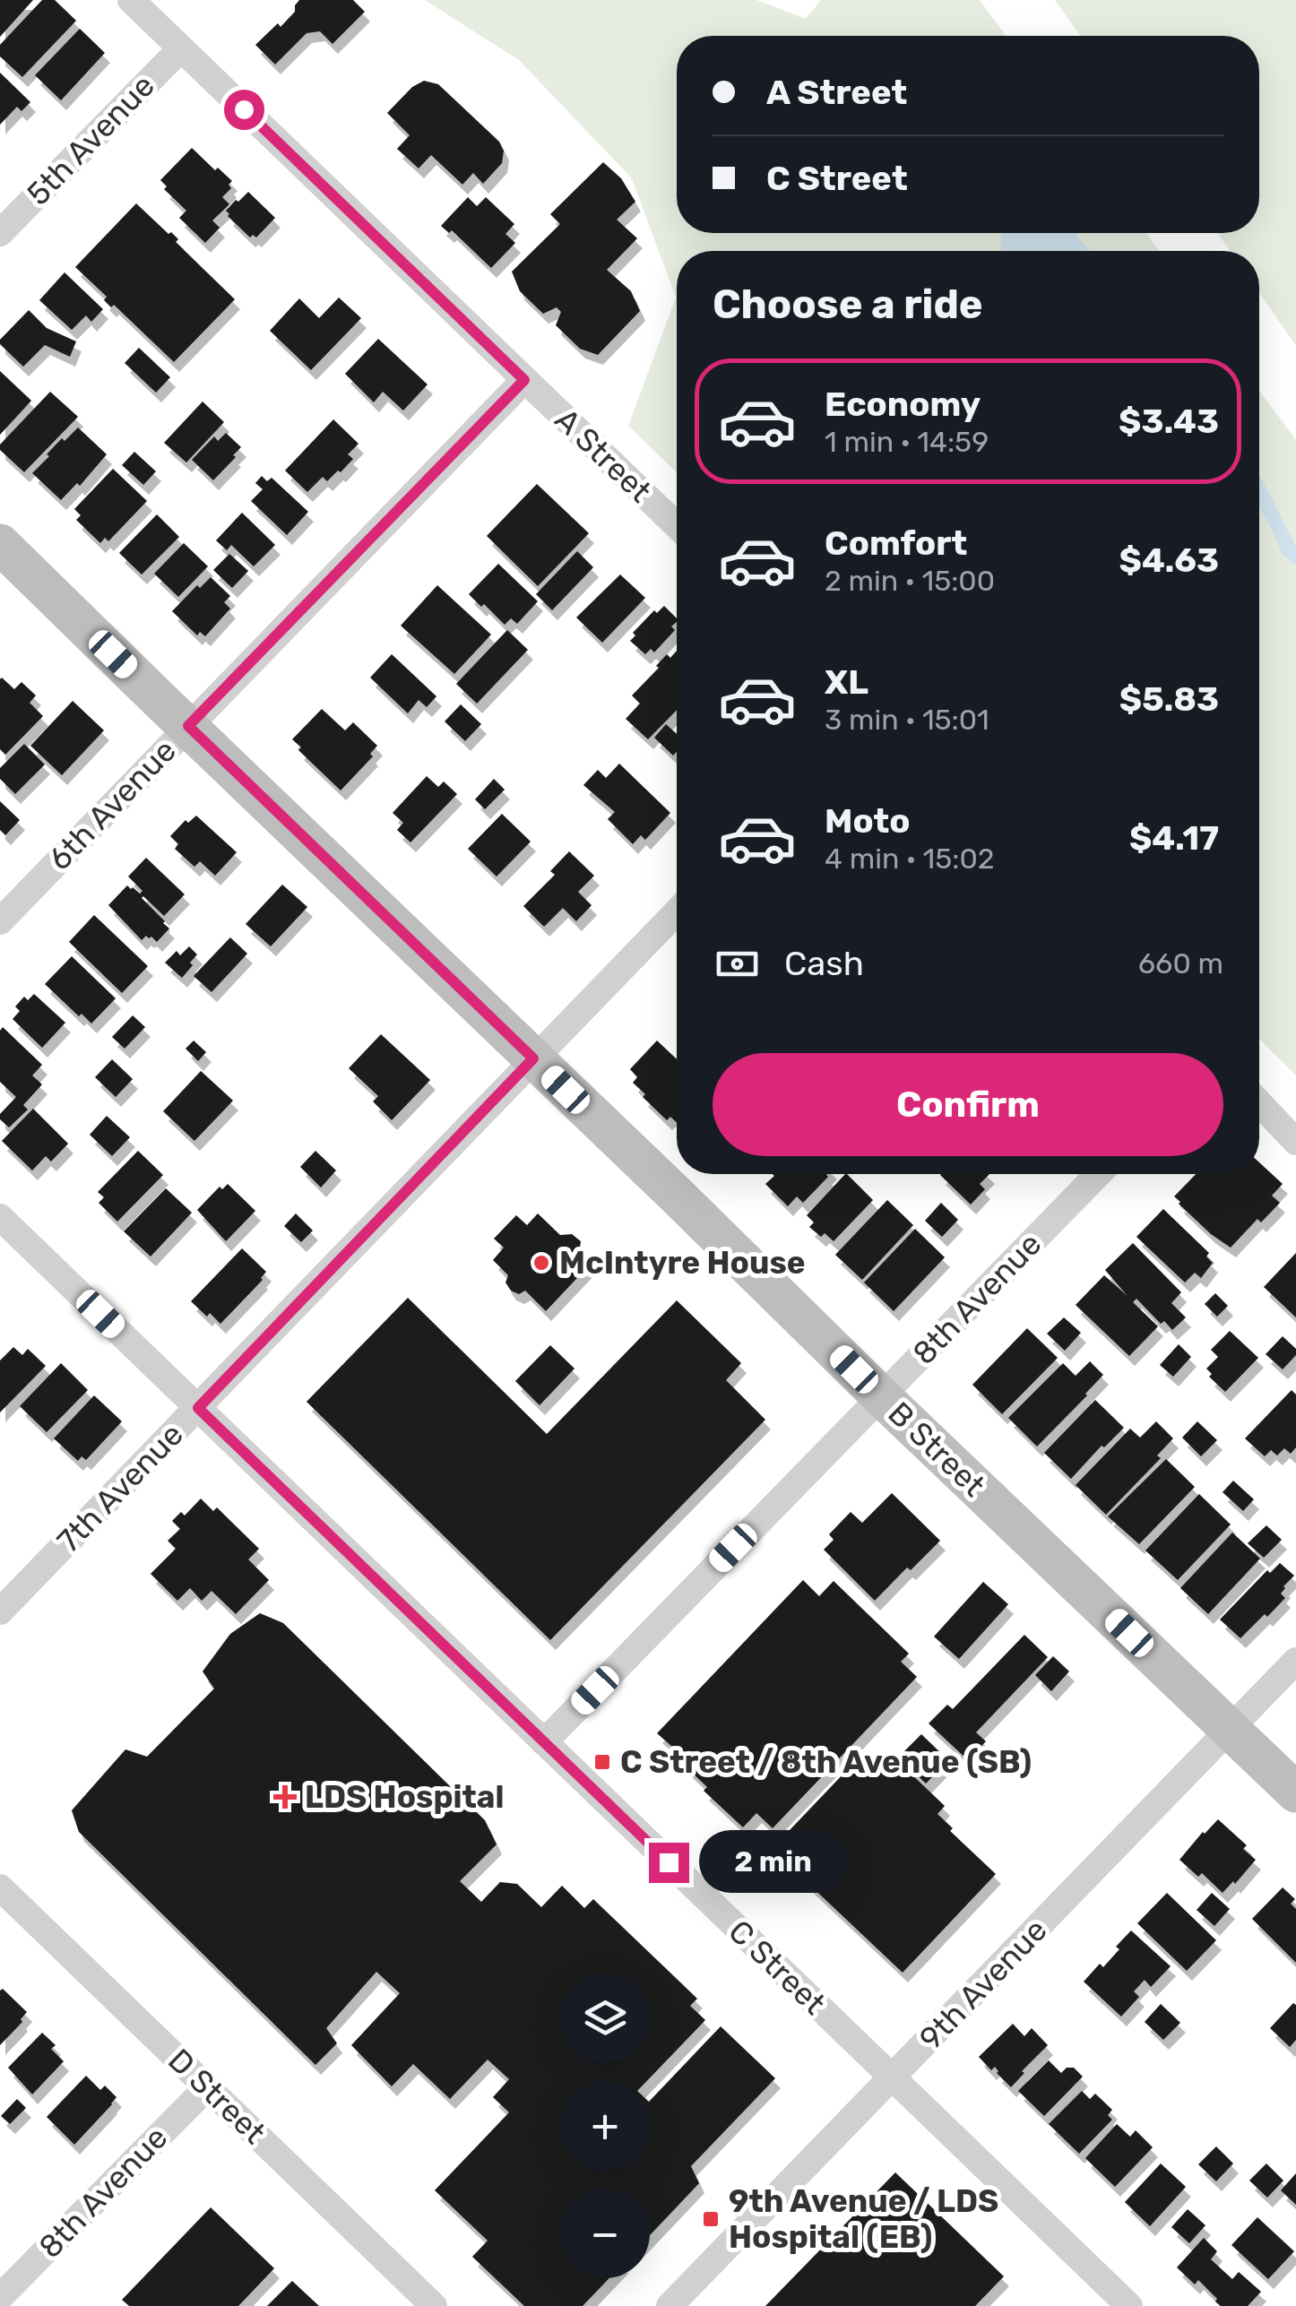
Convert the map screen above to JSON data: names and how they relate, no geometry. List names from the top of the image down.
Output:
{
  "streets": {
    "street": [
      "5th Avenue",
      "A Street",
      "6th Avenue",
      "8th Avenue",
      "B Street",
      "7th Avenue",
      "C Street",
      "9th Avenue",
      "D Street"
    ]
  },
  "crossings": [
    ["5th Avenue", "A Street"],
    ["A Street", "6th Avenue"],
    ["6th Avenue", "B Street"],
    ["8th Avenue", "B Street"],
    ["8th Avenue", "C Street"],
    ["8th Avenue", "D Street"],
    ["B Street", "7th Avenue"],
    ["B Street", "9th Avenue"],
    ["7th Avenue", "C Street"],
    ["C Street", "9th Avenue"]
  ],
  "places": {
    "other": ["McIntyre House"],
    "transit": ["C Street / 8th Avenue (SB)", "9th Avenue / LDS Hospital (EB)"],
    "health": ["LDS Hospital"]
  },
  "page": {
    "banner": ["A Street", "C Street"],
    "heading": "Choose a ride",
    "list": [
      {
        "name": "Economy",
        "note": "1 min · 14:59",
        "value": "$3.43"
      },
      {
        "name": "Comfort",
        "note": "2 min · 15:00",
        "value": "$4.63"
      },
      {
        "name": "XL",
        "note": "3 min · 15:01",
        "value": "$5.83"
      },
      {
        "name": "Moto",
        "note": "4 min · 15:02",
        "value": "$4.17"
      }
    ],
    "pay": ["Cash", "660 m"],
    "buttons": "Confirm",
    "bubble": "2 min",
    "map_buttons": ["+", "−"]
  }
}
